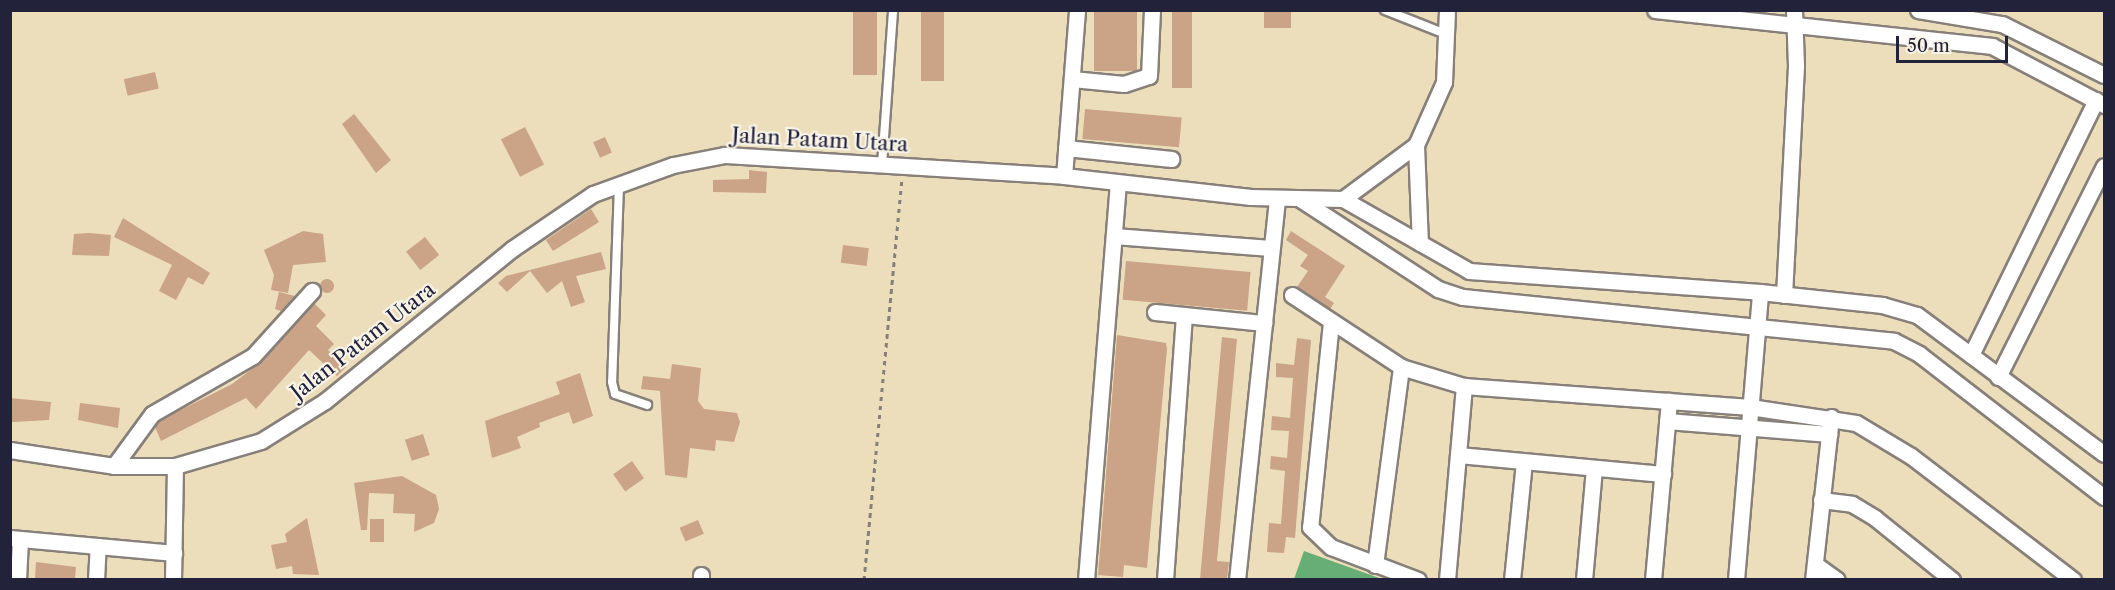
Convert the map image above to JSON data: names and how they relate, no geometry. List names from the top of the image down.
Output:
{
  "streets": {
    "street": ["Jalan Patam Utara"]
  },
  "scale_bar": "50 m"
}
